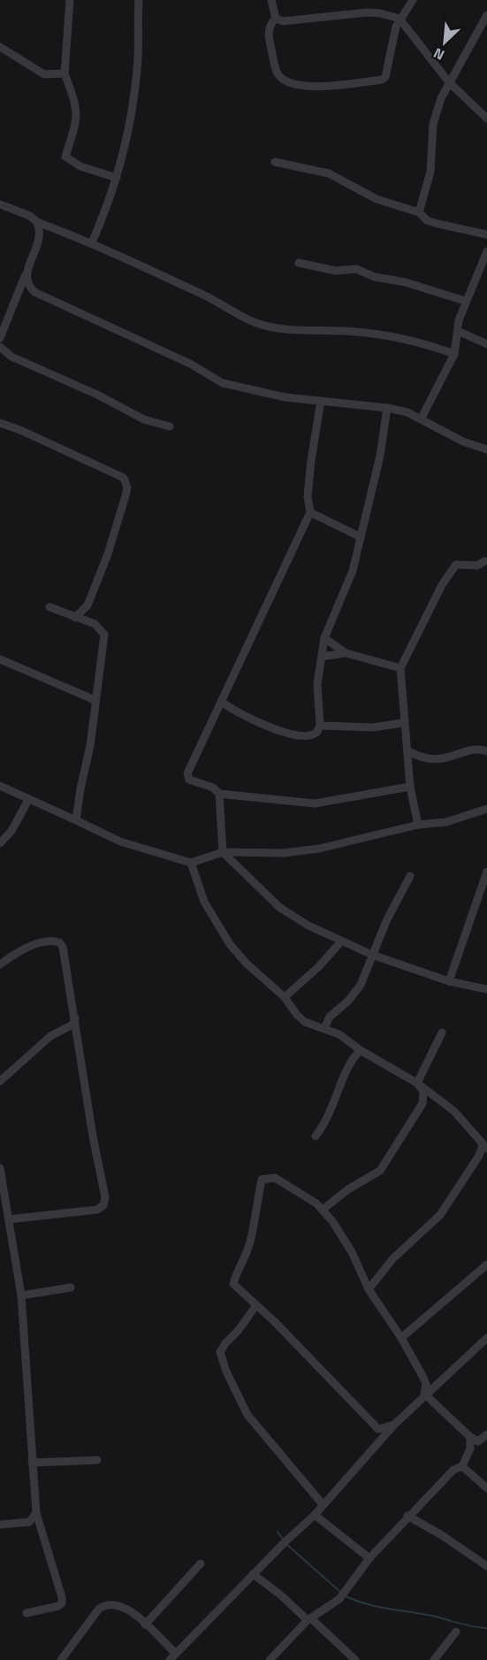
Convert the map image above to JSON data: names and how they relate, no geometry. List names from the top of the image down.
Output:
{
  "north": "bottom left"
}
